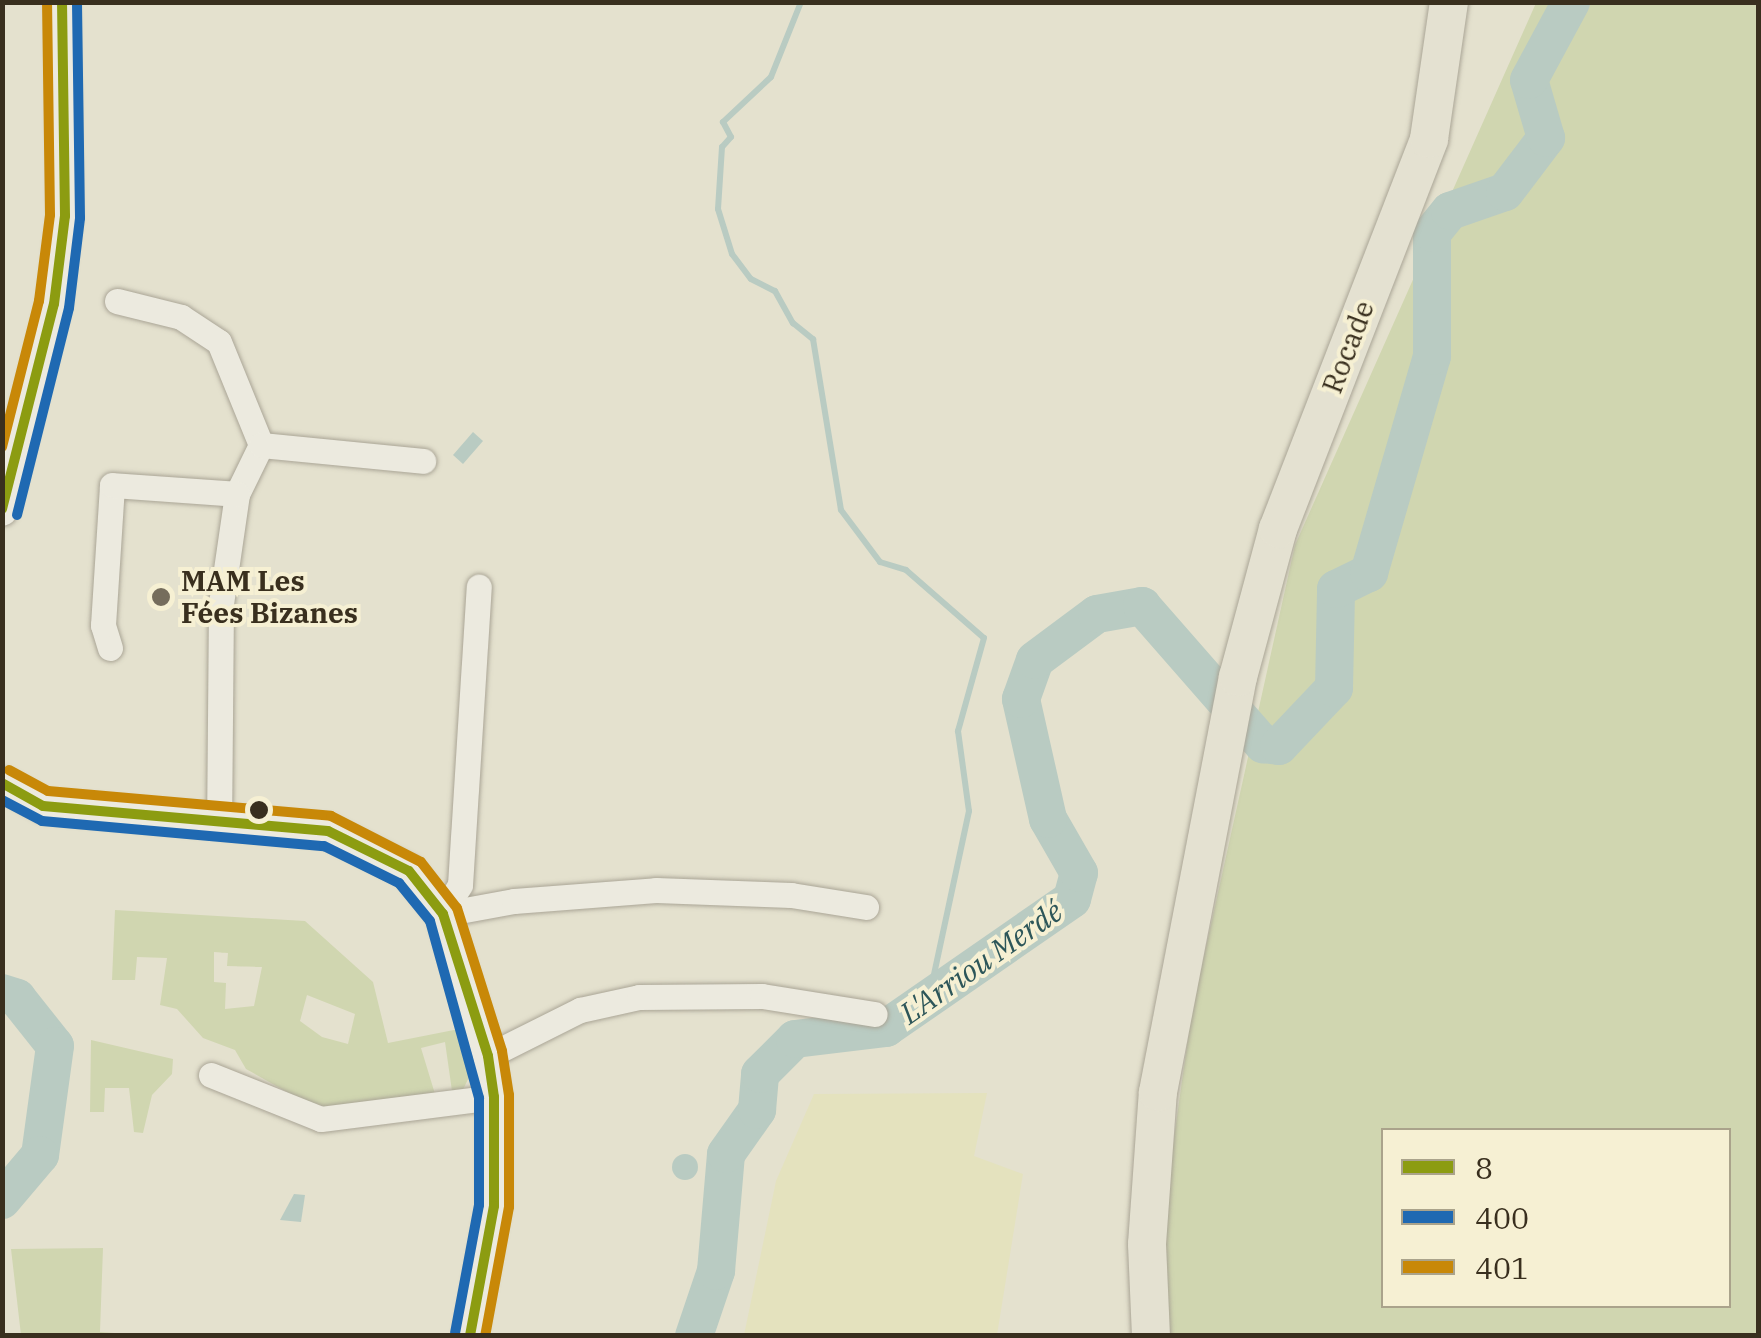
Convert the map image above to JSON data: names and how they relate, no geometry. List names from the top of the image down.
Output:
{
  "streets": {
    "main road": ["Rocade"]
  },
  "water": ["L'Arriou Merdé"],
  "places": ["MAM Les Fées Bizanes"],
  "lines": ["transit line 8", "transit line 400", "transit line 401"],
  "legend": ["8", "400", "401"]
}
